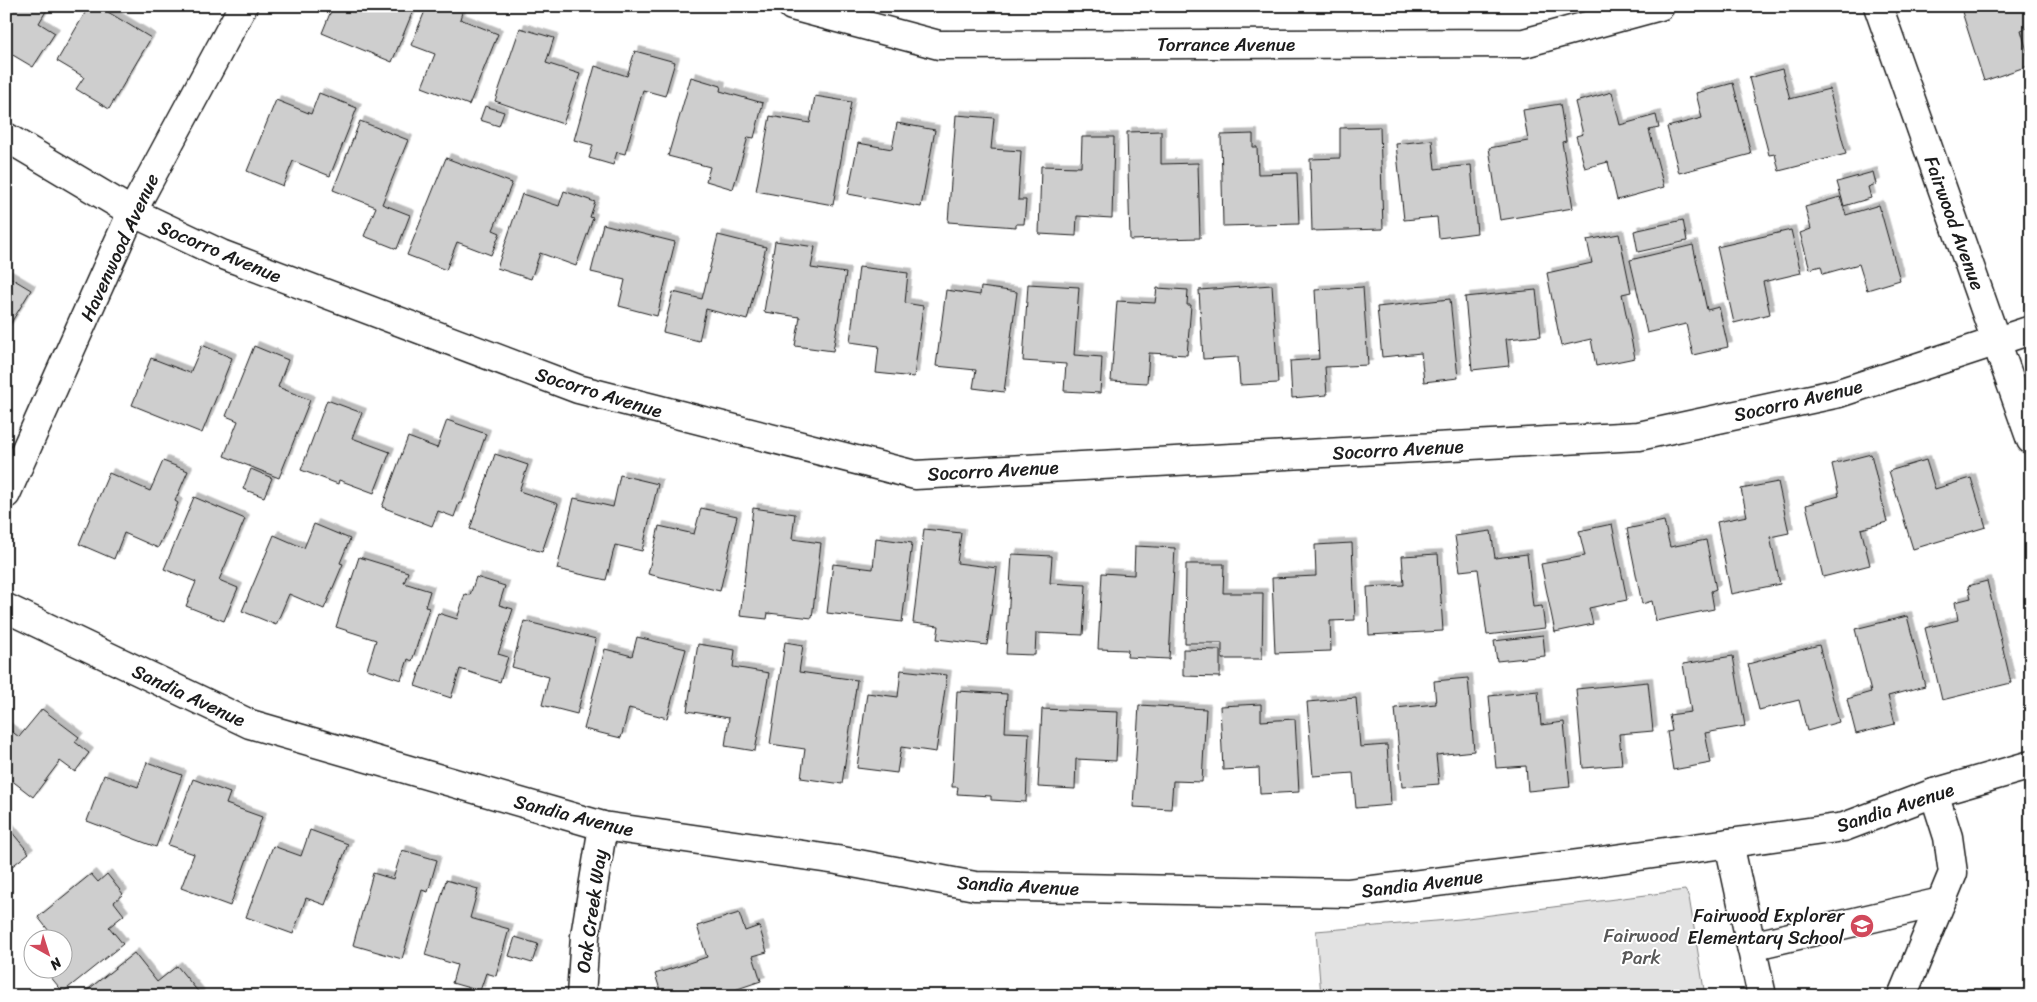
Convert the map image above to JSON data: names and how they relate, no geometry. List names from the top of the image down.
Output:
{
  "streets": {
    "street": [
      "Torrance Avenue",
      "Fairwood Avenue",
      "Havenwood Avenue",
      "Socorro Avenue",
      "Sandia Avenue",
      "Oak Creek Way"
    ]
  },
  "crossings": [
    ["Fairwood Avenue", "Socorro Avenue"],
    ["Havenwood Avenue", "Socorro Avenue"],
    ["Sandia Avenue", "Oak Creek Way"]
  ],
  "parks": ["Fairwood Park"],
  "places": {
    "school or university": ["Fairwood Explorer Elementary School"]
  },
  "north": "bottom right"
}
